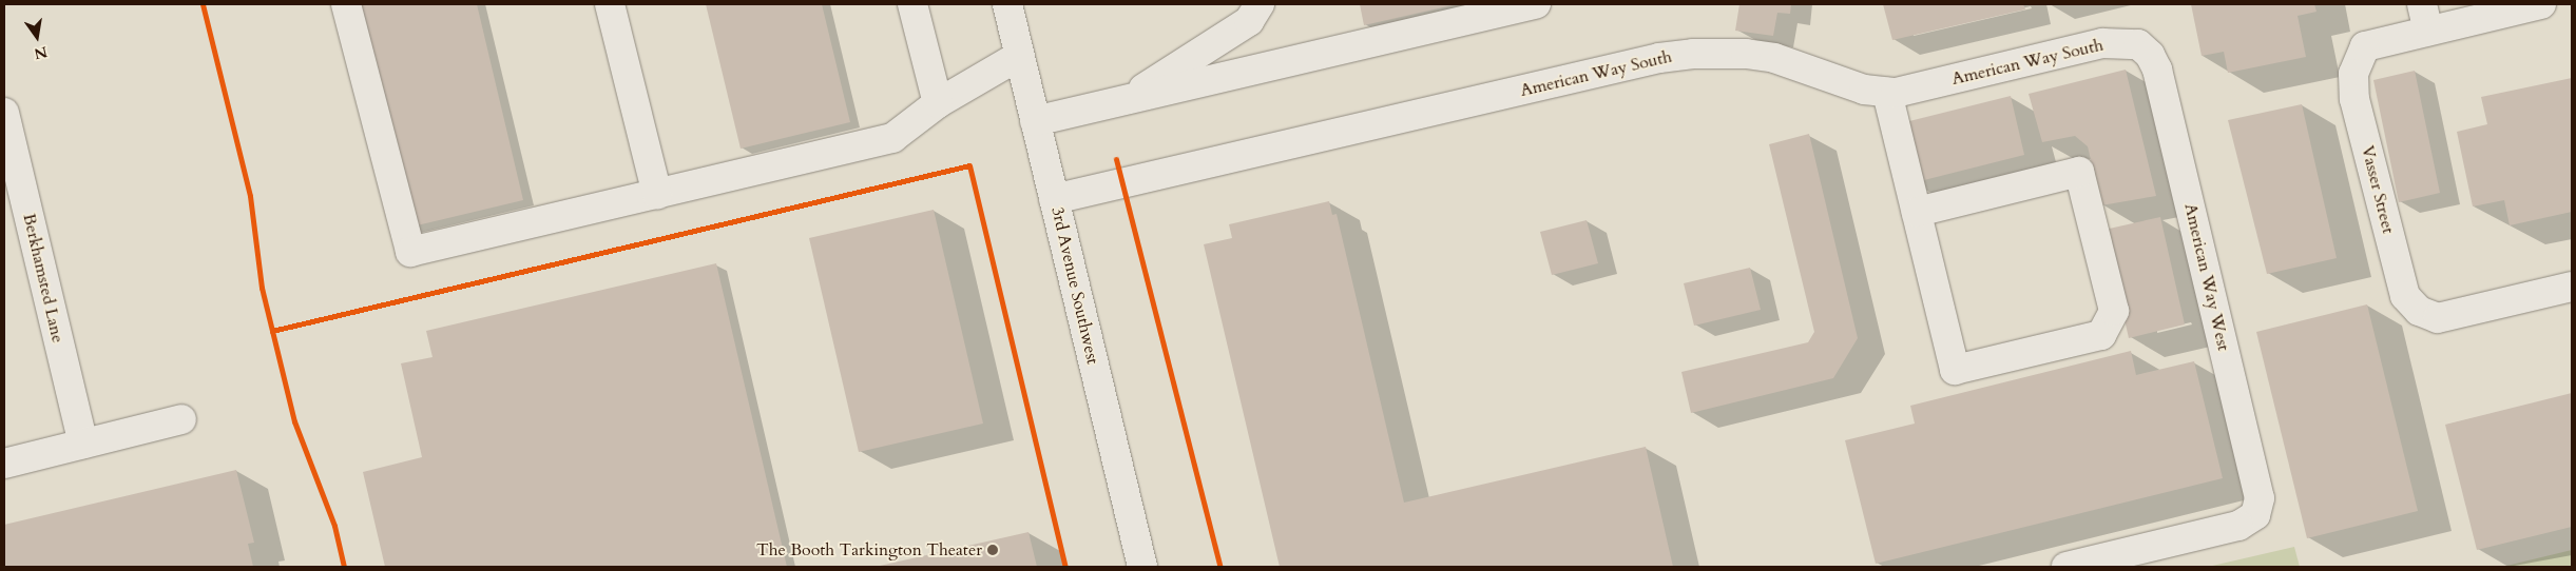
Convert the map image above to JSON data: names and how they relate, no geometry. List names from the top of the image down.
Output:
{
  "streets": {
    "street": [
      "American Way South",
      "Vasser Street",
      "American Way West",
      "Berkhamsted Lane",
      "3rd Avenue Southwest"
    ]
  },
  "crossings": [
    ["American Way South", "American Way West"],
    ["American Way South", "3rd Avenue Southwest"]
  ],
  "places": ["The Booth Tarkington Theater"],
  "north": "bottom"
}
